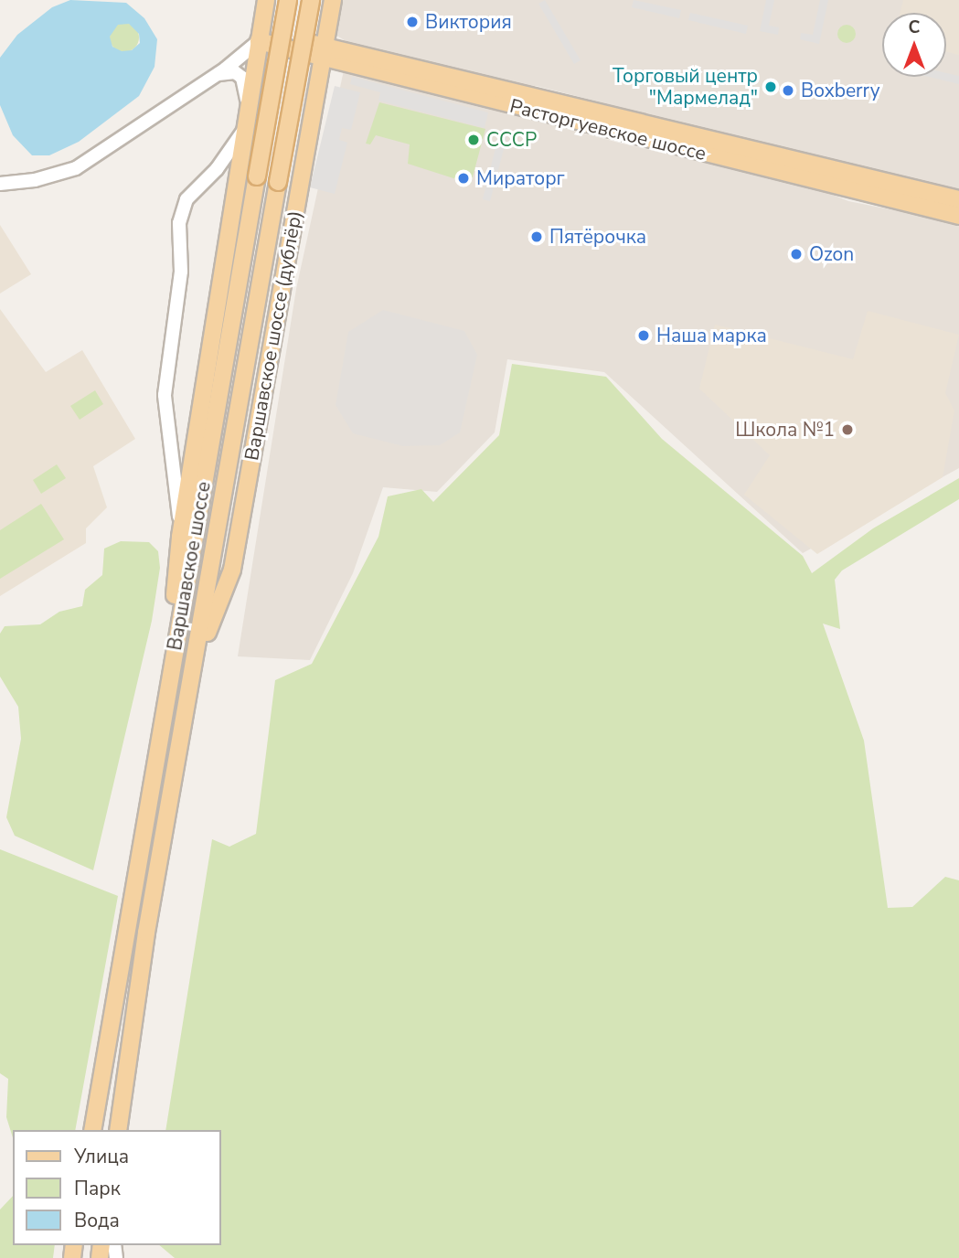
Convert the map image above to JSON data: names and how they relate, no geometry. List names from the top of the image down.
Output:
{
  "streets": {
    "main road": ["Расторгуевское шоссе", "Варшавское шоссе (дублёр)", "Варшавское шоссе"]
  },
  "crossings": [
    ["Расторгуевское шоссе", "Варшавское шоссе (дублёр)"],
    ["Варшавское шоссе (дублёр)", "Варшавское шоссе"]
  ],
  "places": [
    "Виктория",
    "Торговый центр \"Мармелад\"",
    "Boxberry",
    "СССР",
    "Мираторг",
    "Пятёрочка",
    "Ozon",
    "Наша марка",
    "Школа №1"
  ],
  "legend": ["Улица", "Парк", "Вода"],
  "north": "top"
}
